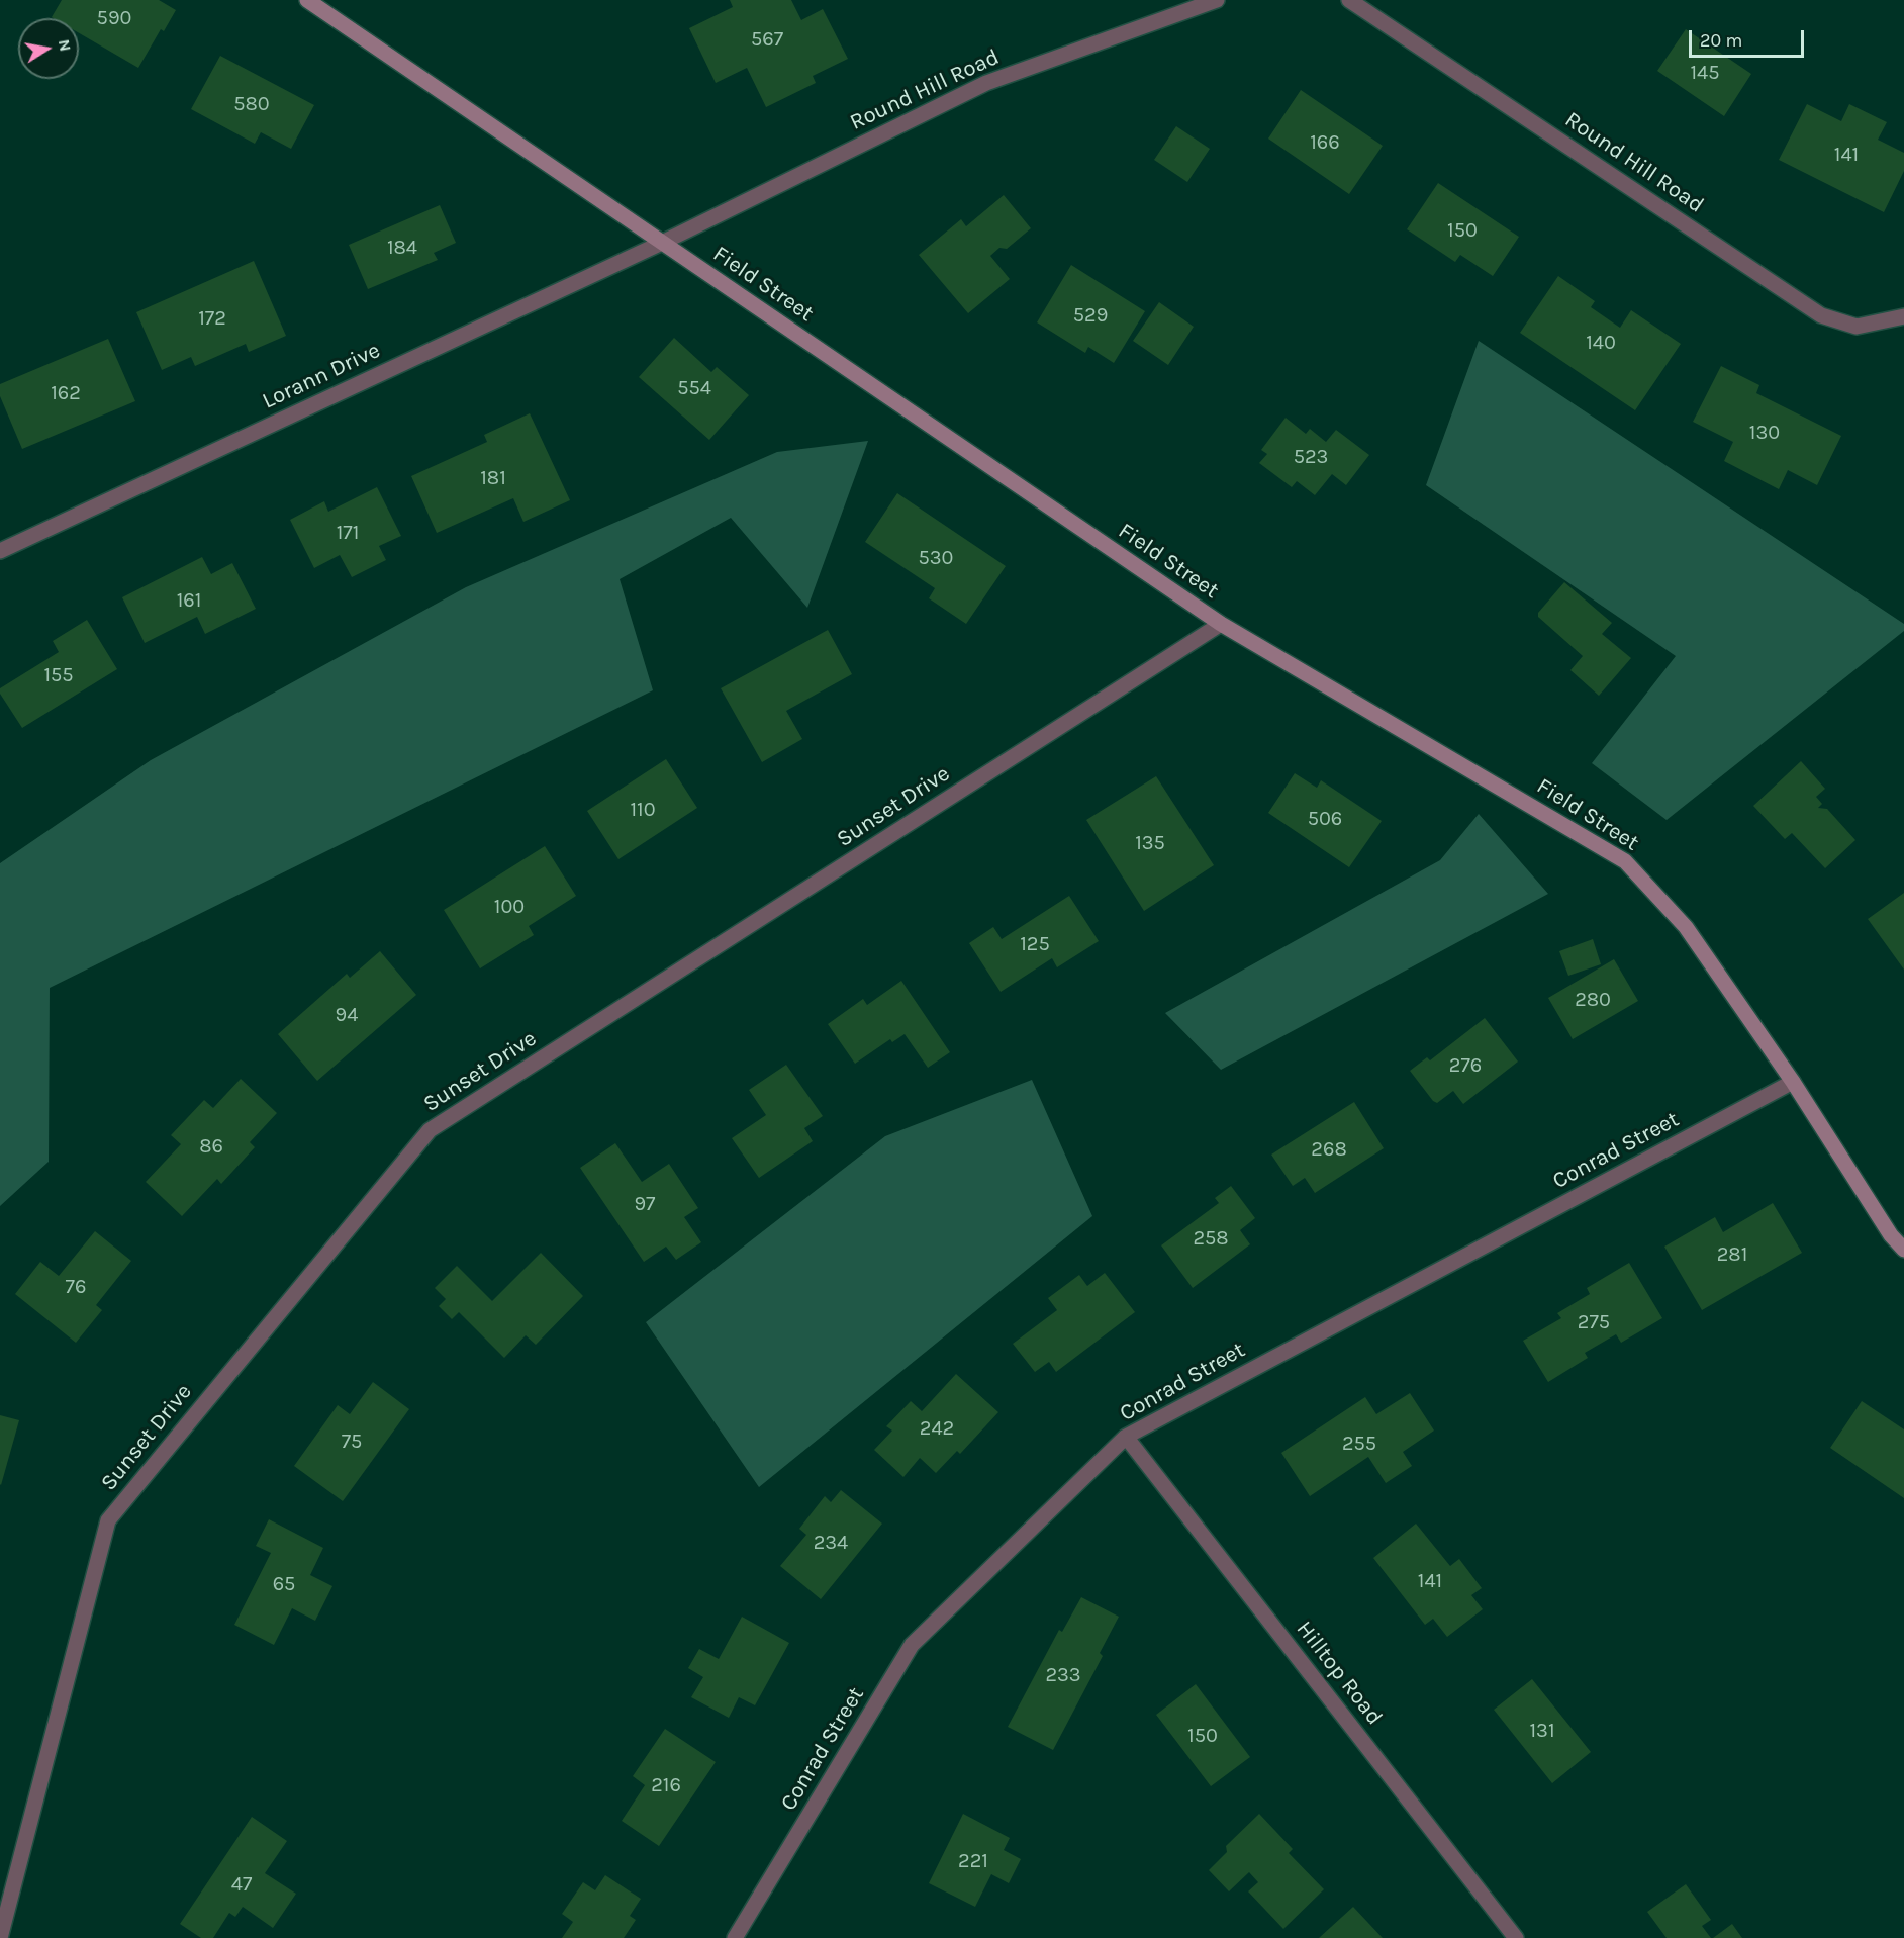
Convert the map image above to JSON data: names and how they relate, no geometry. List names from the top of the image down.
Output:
{
  "streets": {
    "street": [
      "Round Hill Road",
      "Field Street",
      "Lorann Drive",
      "Sunset Drive",
      "Conrad Street",
      "Hilltop Road"
    ]
  },
  "crossings": [
    ["Round Hill Road", "Field Street"],
    ["Round Hill Road", "Lorann Drive"],
    ["Field Street", "Lorann Drive"],
    ["Field Street", "Sunset Drive"],
    ["Field Street", "Conrad Street"],
    ["Conrad Street", "Hilltop Road"]
  ],
  "house_numbers": [
    "590",
    "567",
    "145",
    "580",
    "166",
    "141",
    "150",
    "184",
    "529",
    "172",
    "140",
    "554",
    "162",
    "130",
    "523",
    "181",
    "171",
    "530",
    "161",
    "155",
    "110",
    "506",
    "135",
    "100",
    "125",
    "280",
    "94",
    "276",
    "86",
    "268",
    "97",
    "258",
    "281",
    "76",
    "275",
    "242",
    "75",
    "255",
    "234",
    "141",
    "65",
    "233",
    "131",
    "150",
    "216",
    "221",
    "47"
  ],
  "scale_bar": "20 m",
  "north": "right"
}
